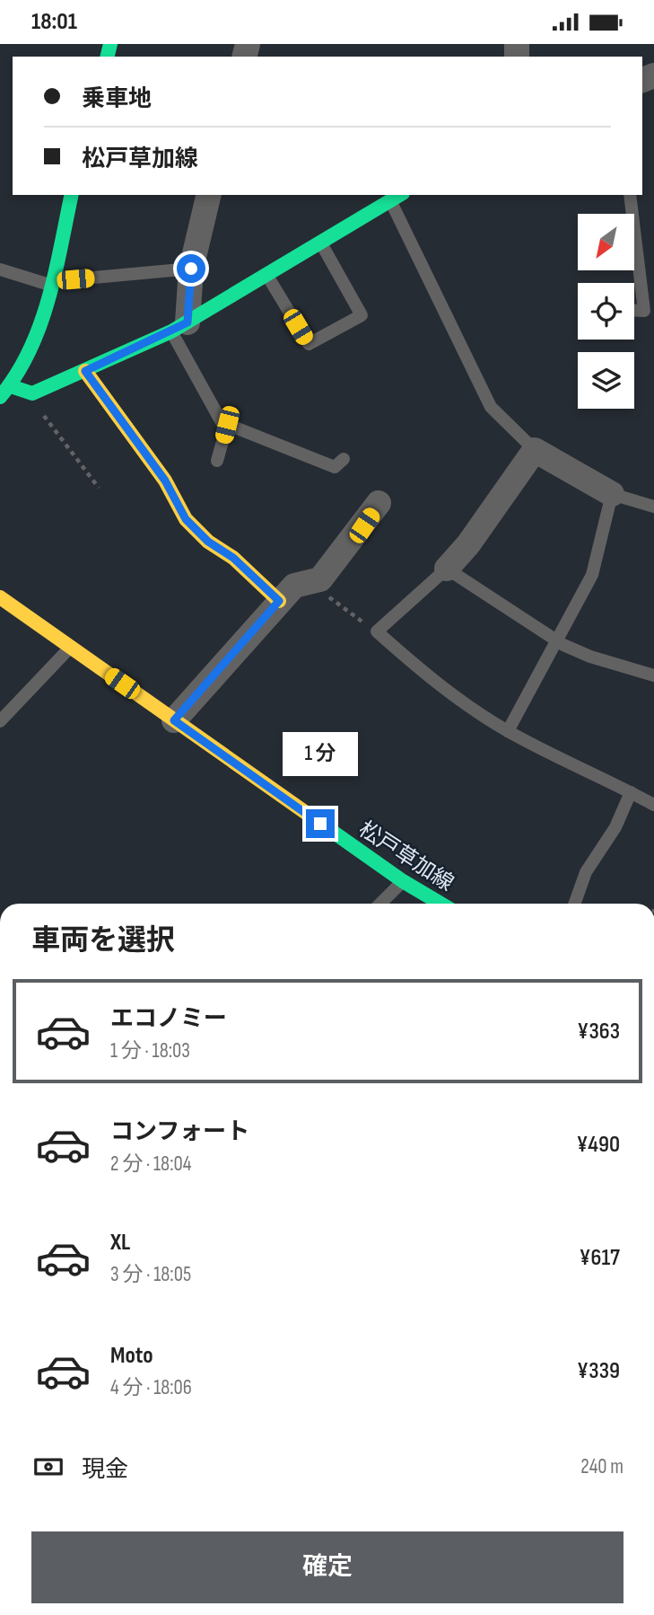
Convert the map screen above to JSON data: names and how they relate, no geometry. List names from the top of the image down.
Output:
{
  "streets": {
    "main road": ["松戸草加線"]
  },
  "north": "bottom left",
  "page": {
    "status": "18:01",
    "banner": ["乗車地", "松戸草加線"],
    "bubble": "1 分",
    "heading": "車両を選択",
    "list": [
      {
        "name": "エコノミー",
        "note": "1 分 · 18:03",
        "value": "¥363"
      },
      {
        "name": "コンフォート",
        "note": "2 分 · 18:04",
        "value": "¥490"
      },
      {
        "name": "XL",
        "note": "3 分 · 18:05",
        "value": "¥617"
      },
      {
        "name": "Moto",
        "note": "4 分 · 18:06",
        "value": "¥339"
      }
    ],
    "pay": ["現金", "240 m"],
    "buttons": "確定"
  }
}
